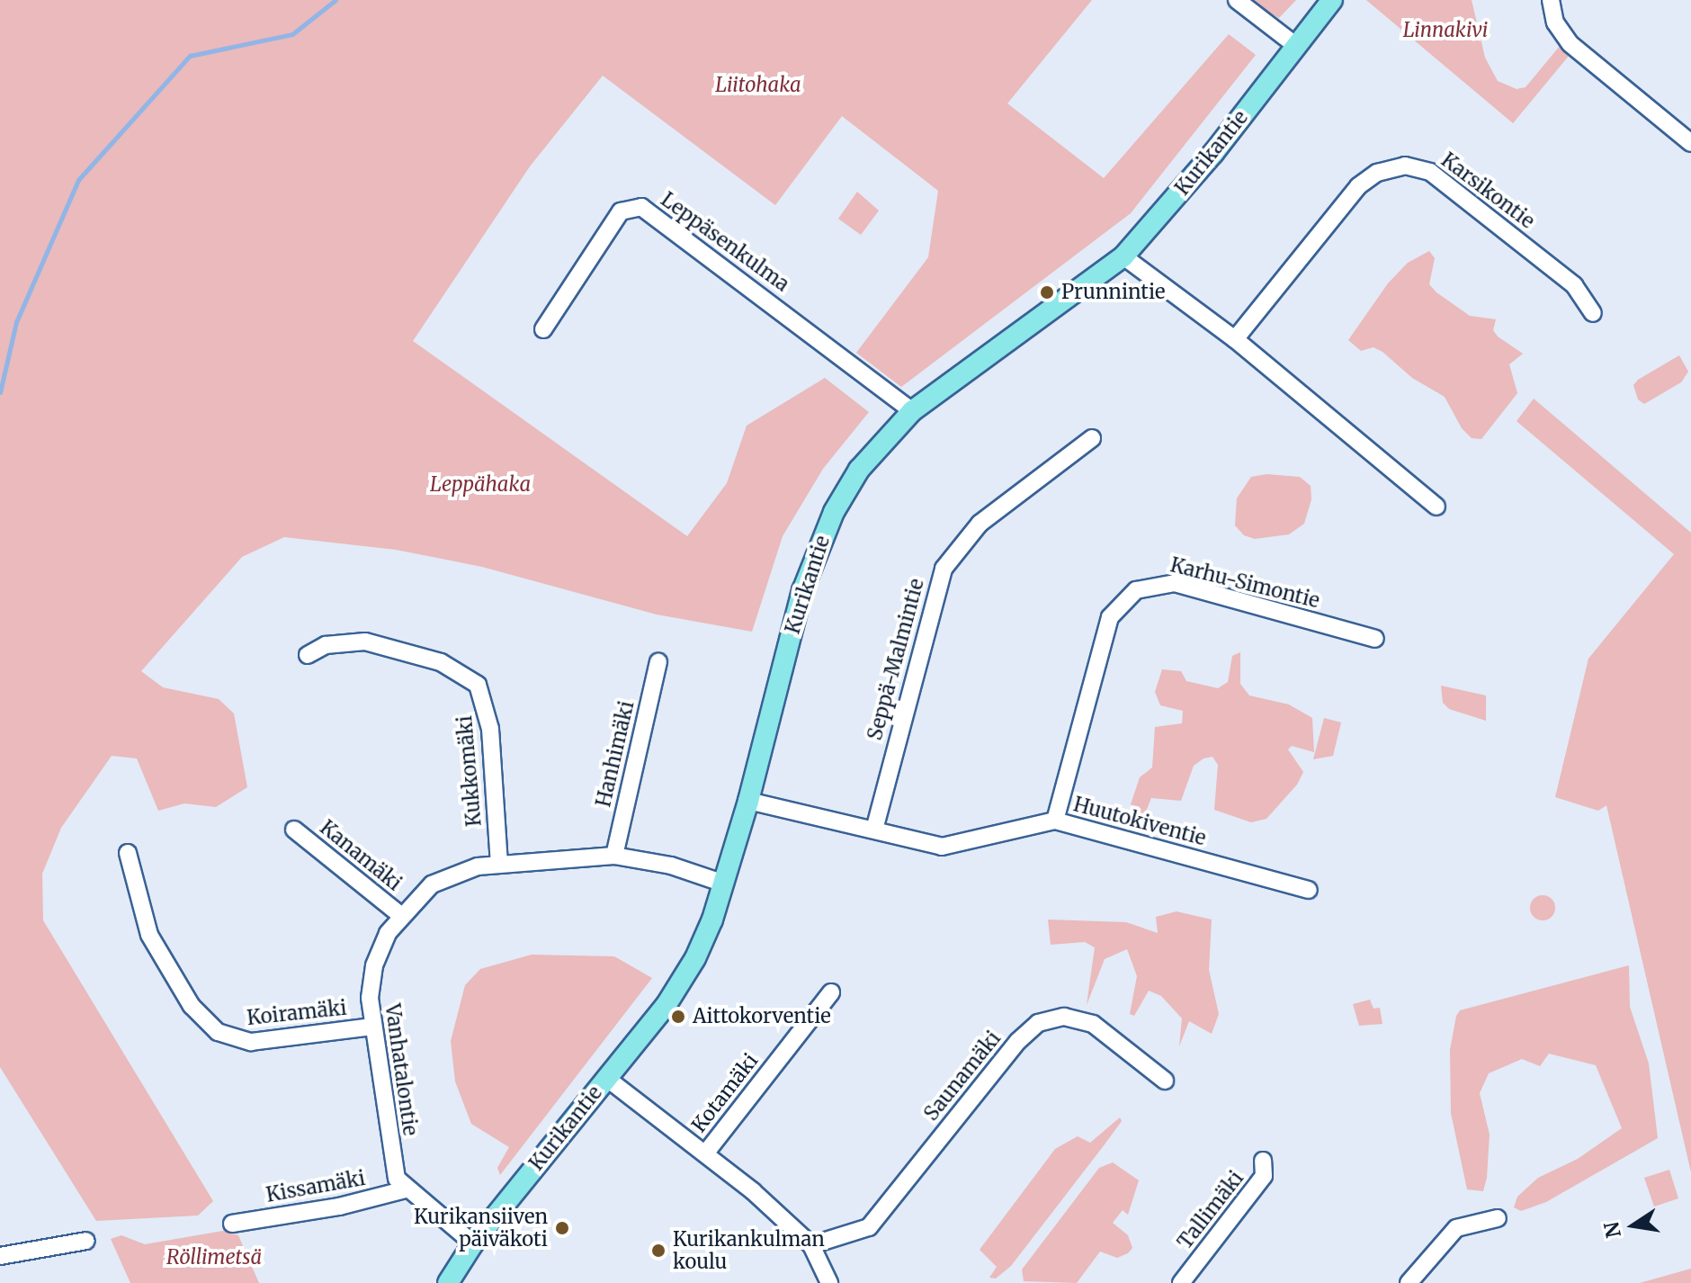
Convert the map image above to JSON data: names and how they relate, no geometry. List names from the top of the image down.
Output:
{
  "streets": {
    "main road": ["Kurikantie"],
    "street": [
      "Karsikontie",
      "Leppäsenkulma",
      "Karhu-Simontie",
      "Seppä-Malmintie",
      "Hanhimäki",
      "Kukkomäki",
      "Huutokiventie",
      "Kanamäki",
      "Koiramäki",
      "Vanhatalontie",
      "Saunamäki",
      "Kotamäki",
      "Kissamäki",
      "Tallimäki"
    ]
  },
  "crossings": [
    ["Kurikantie", "Leppäsenkulma"],
    ["Kurikantie", "Huutokiventie"],
    ["Kurikantie", "Vanhatalontie"],
    ["Karhu-Simontie", "Huutokiventie"],
    ["Seppä-Malmintie", "Huutokiventie"],
    ["Hanhimäki", "Vanhatalontie"],
    ["Kukkomäki", "Vanhatalontie"],
    ["Kanamäki", "Vanhatalontie"],
    ["Koiramäki", "Vanhatalontie"],
    ["Vanhatalontie", "Kissamäki"]
  ],
  "parks": [
    "Linnakivi",
    "Liitohaka",
    "Leppähaka",
    "Röllimetsä"
  ],
  "places": [
    "Prunnintie",
    "Aittokorventie",
    "Kurikansiiven päiväkoti",
    "Kurikankulman koulu"
  ],
  "north": "left"
}
